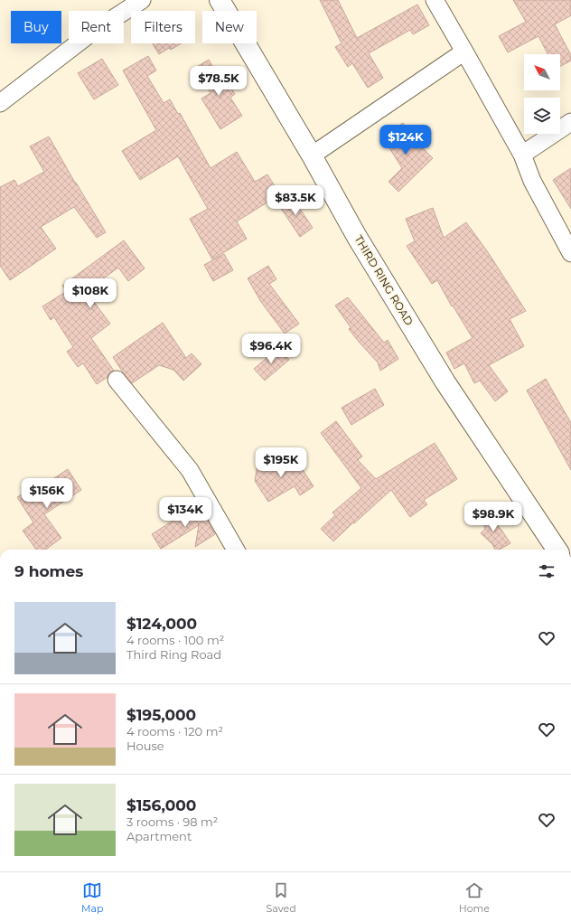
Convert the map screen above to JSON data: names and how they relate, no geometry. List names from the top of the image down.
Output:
{
  "streets": {
    "street": ["THIRD RING ROAD"]
  },
  "north": "top left",
  "page": {
    "chip": [
      "Buy",
      "Rent",
      "Filters",
      "New"
    ],
    "price": [
      "$78.5K",
      "$124K",
      "$83.5K",
      "$108K",
      "$96.4K",
      "$195K",
      "$156K",
      "$134K",
      "$98.9K"
    ],
    "heading": "9 homes",
    "list": [
      {
        "name": "$124,000",
        "note": "4 rooms · 100 m² · Third Ring Road"
      },
      {
        "name": "$195,000",
        "note": "4 rooms · 120 m² · House"
      },
      {
        "name": "$156,000",
        "note": "3 rooms · 98 m² · Apartment"
      }
    ],
    "tabs": ["Map", "Saved", "Home"]
  }
}
